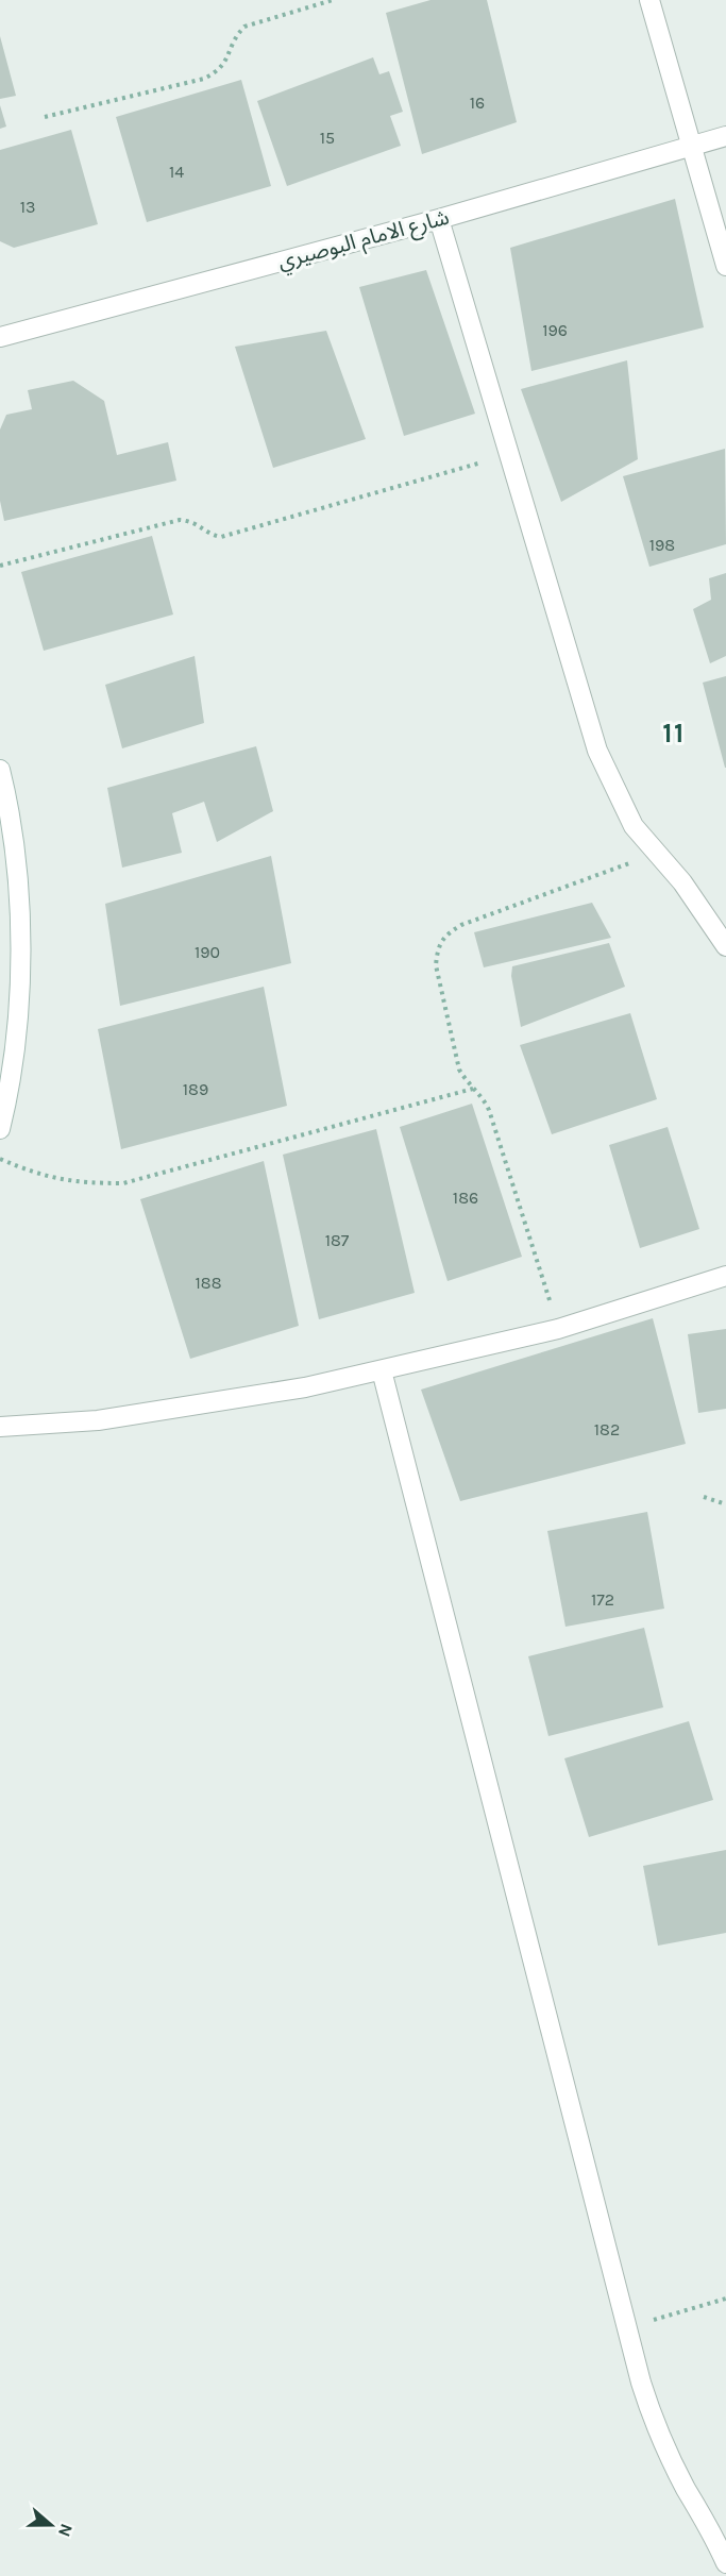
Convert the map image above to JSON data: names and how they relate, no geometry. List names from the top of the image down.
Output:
{
  "streets": {
    "street": ["شارع الامام البوصيري"]
  },
  "districts": ["11"],
  "house_numbers": [
    "16",
    "15",
    "14",
    "13",
    "196",
    "198",
    "190",
    "189",
    "186",
    "187",
    "188",
    "182",
    "172"
  ],
  "north": "right"
}
